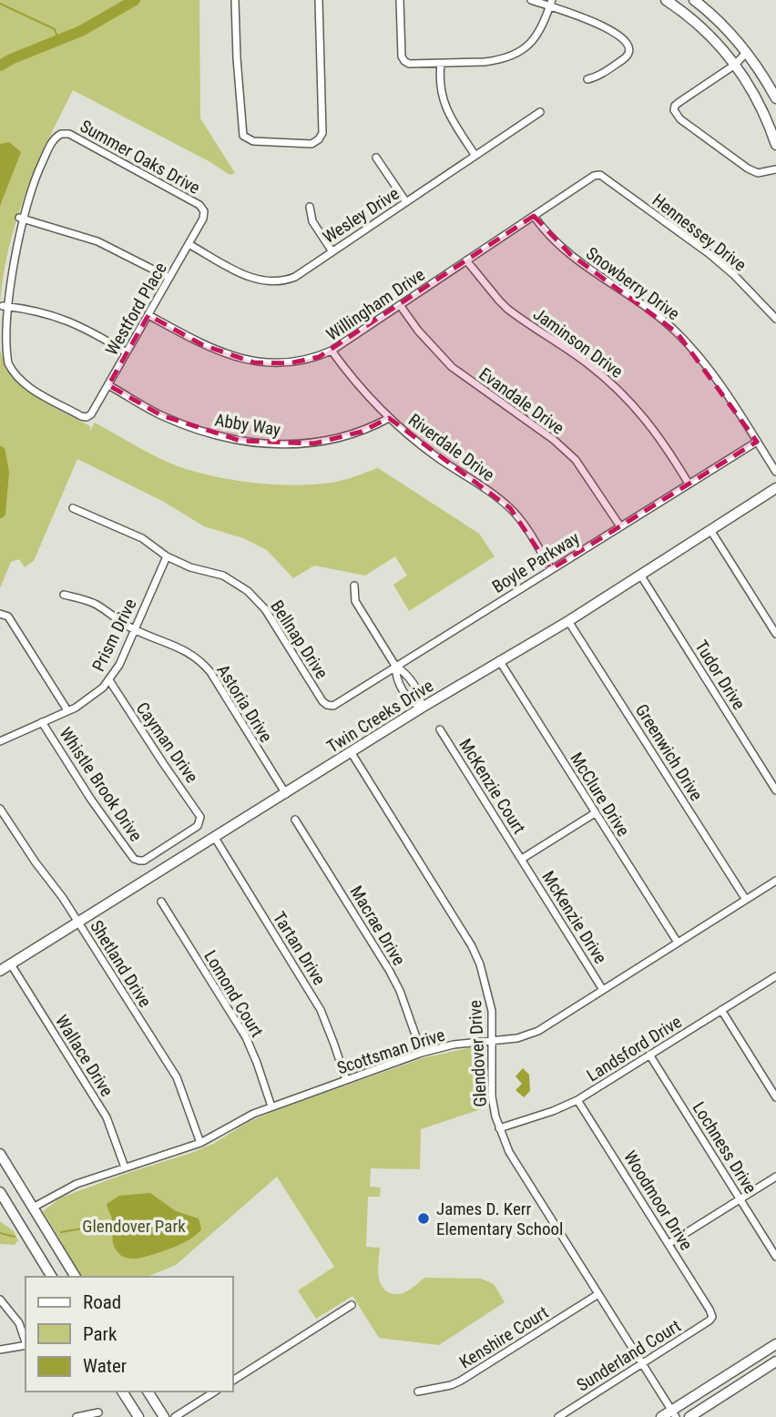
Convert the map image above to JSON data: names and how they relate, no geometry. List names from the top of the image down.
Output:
{
  "streets": {
    "street": [
      "Summer Oaks Drive",
      "Wesley Drive",
      "Hennessey Drive",
      "Snowberry Drive",
      "Willingham Drive",
      "Westford Place",
      "Jaminson Drive",
      "Evandale Drive",
      "Abby Way",
      "Riverdale Drive",
      "Boyle Parkway",
      "Prism Drive",
      "Bellnap Drive",
      "Tudor Drive",
      "Astoria Drive",
      "Twin Creeks Drive",
      "Cayman Drive",
      "Greenwich Drive",
      "Whistle Brook Drive",
      "McKenzie Court",
      "McClure Drive",
      "McKenzie Drive",
      "Macrae Drive",
      "Tartan Drive",
      "Shetland Drive",
      "Lomond Court",
      "Landsford Drive",
      "Scottsman Drive",
      "Glendover Drive",
      "Wallace Drive",
      "Lochness Drive",
      "Woodmoor Drive",
      "Kenshire Court",
      "Sunderland Court"
    ]
  },
  "crossings": [
    ["Summer Oaks Drive", "Westford Place"],
    ["Wesley Drive", "Westford Place"],
    ["Hennessey Drive", "Willingham Drive"],
    ["Snowberry Drive", "Willingham Drive"],
    ["Snowberry Drive", "Boyle Parkway"],
    ["Willingham Drive", "Westford Place"],
    ["Willingham Drive", "Jaminson Drive"],
    ["Willingham Drive", "Evandale Drive"],
    ["Willingham Drive", "Riverdale Drive"],
    ["Westford Place", "Abby Way"],
    ["Jaminson Drive", "Boyle Parkway"],
    ["Evandale Drive", "Boyle Parkway"],
    ["Abby Way", "Riverdale Drive"],
    ["Riverdale Drive", "Boyle Parkway"],
    ["Boyle Parkway", "Bellnap Drive"],
    ["Prism Drive", "Bellnap Drive"],
    ["Prism Drive", "Astoria Drive"],
    ["Prism Drive", "Cayman Drive"],
    ["Prism Drive", "Whistle Brook Drive"],
    ["Tudor Drive", "Twin Creeks Drive"],
    ["Astoria Drive", "Twin Creeks Drive"],
    ["Twin Creeks Drive", "Greenwich Drive"],
    ["Twin Creeks Drive", "McClure Drive"],
    ["Twin Creeks Drive", "Tartan Drive"],
    ["Twin Creeks Drive", "Shetland Drive"],
    ["Twin Creeks Drive", "Glendover Drive"],
    ["Twin Creeks Drive", "Wallace Drive"],
    ["Cayman Drive", "Whistle Brook Drive"],
    ["Greenwich Drive", "Scottsman Drive"],
    ["McKenzie Court", "McKenzie Drive"],
    ["McClure Drive", "Scottsman Drive"],
    ["McKenzie Drive", "Scottsman Drive"],
    ["Macrae Drive", "Scottsman Drive"],
    ["Tartan Drive", "Scottsman Drive"],
    ["Shetland Drive", "Scottsman Drive"],
    ["Lomond Court", "Scottsman Drive"],
    ["Landsford Drive", "Glendover Drive"],
    ["Landsford Drive", "Lochness Drive"],
    ["Landsford Drive", "Woodmoor Drive"],
    ["Scottsman Drive", "Glendover Drive"],
    ["Scottsman Drive", "Wallace Drive"],
    ["Glendover Drive", "Kenshire Court"],
    ["Glendover Drive", "Sunderland Court"],
    ["Woodmoor Drive", "Sunderland Court"]
  ],
  "parks": ["Glendover Park"],
  "places": ["James D. Kerr Elementary School"],
  "legend": ["Road", "Park", "Water"]
}
